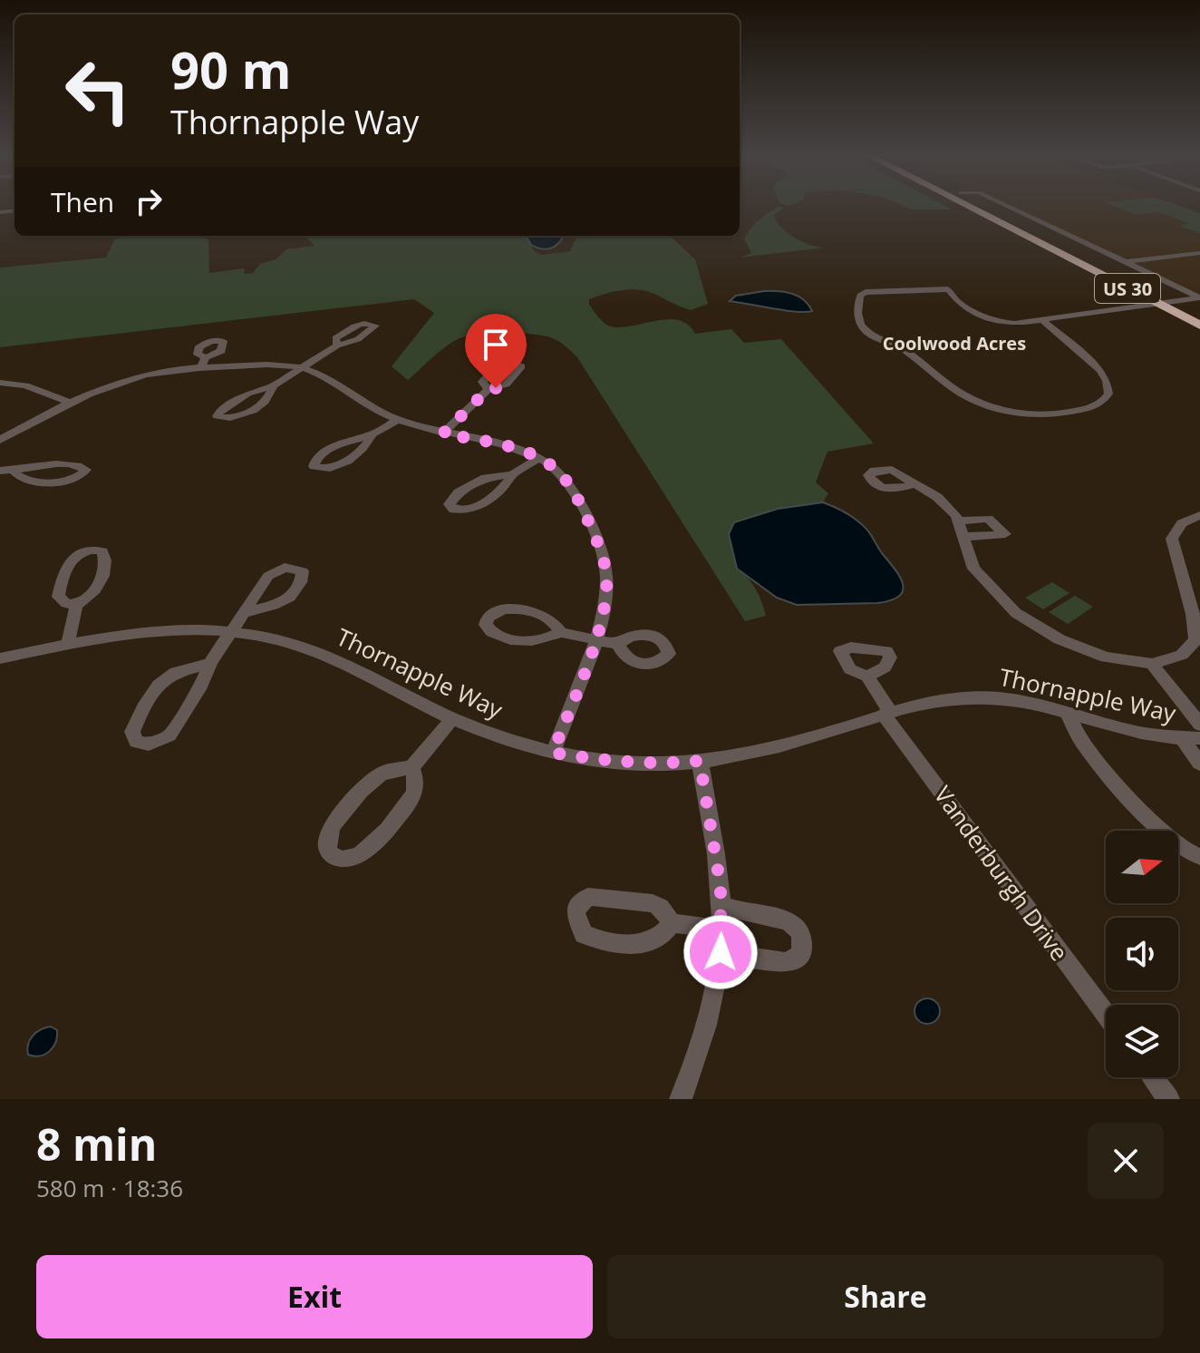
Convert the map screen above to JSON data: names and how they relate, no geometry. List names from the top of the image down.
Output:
{
  "streets": {
    "highway": ["US 30"],
    "street": ["Thornapple Way", "Vanderburgh Drive"]
  },
  "crossings": [
    ["Thornapple Way", "Vanderburgh Drive"]
  ],
  "districts": ["Coolwood Acres"],
  "north": "right",
  "page": {
    "turn": ["90 m", "Thornapple Way"],
    "then": "Then",
    "heading": ["8 min", "580 m · 18:36"],
    "buttons": ["Exit", "Share"]
  }
}
